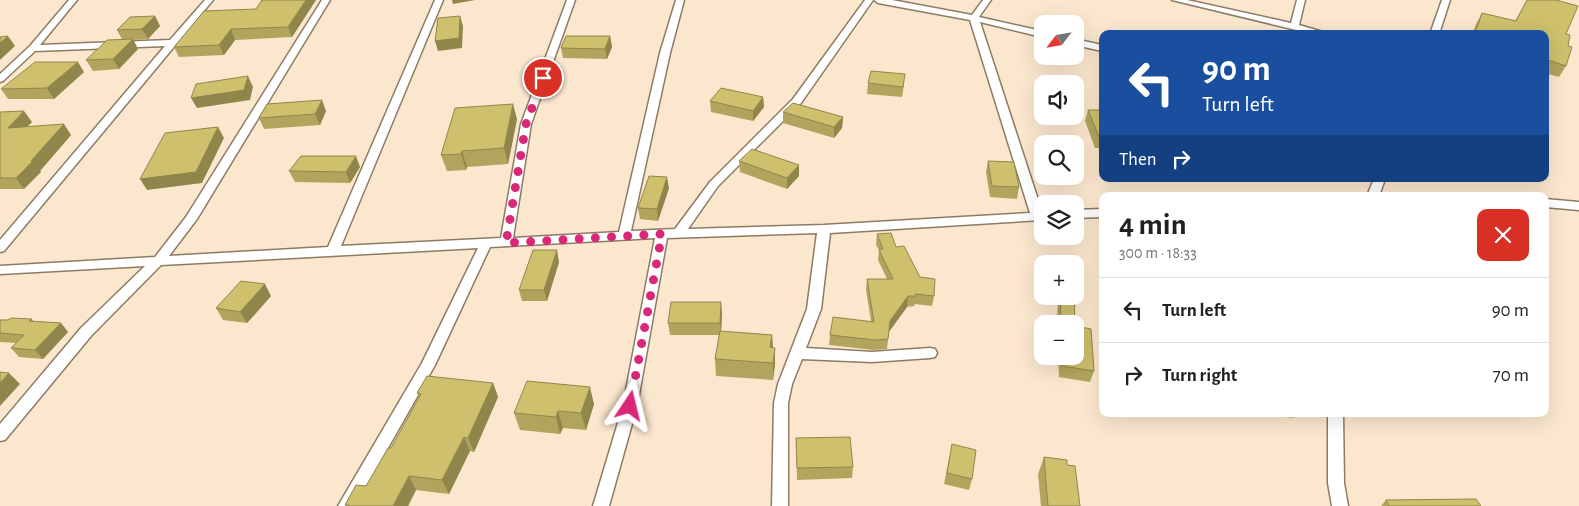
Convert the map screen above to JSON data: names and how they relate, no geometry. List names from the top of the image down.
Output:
{
  "north": "bottom left",
  "page": {
    "map_buttons": ["+", "−"],
    "turn": ["90 m", "Turn left"],
    "then": "Then",
    "heading": ["4 min", "300 m · 18:33"],
    "list": [
      {
        "name": "Turn left",
        "value": "90 m"
      },
      {
        "name": "Turn right",
        "value": "70 m"
      }
    ]
  }
}
